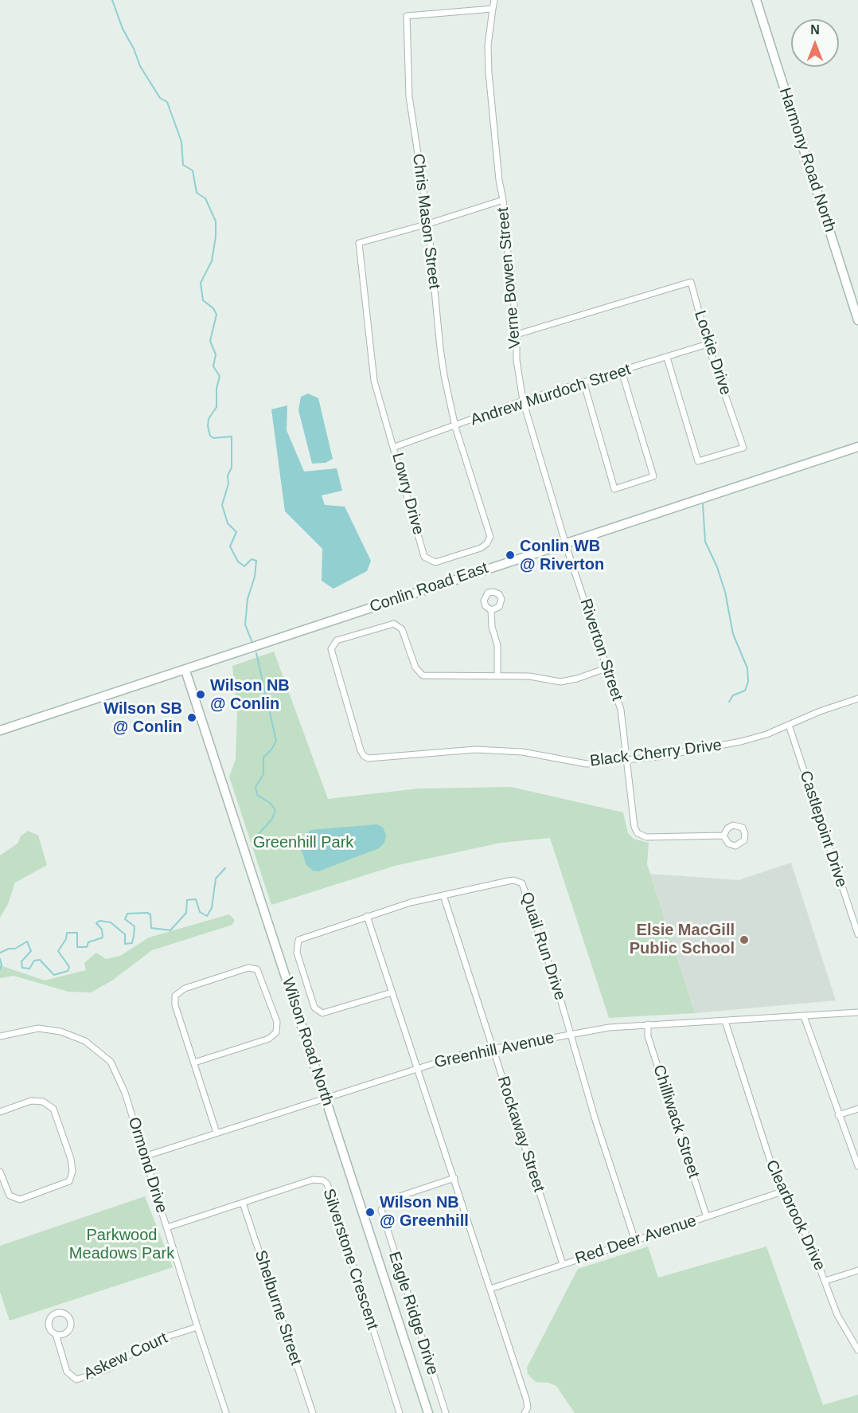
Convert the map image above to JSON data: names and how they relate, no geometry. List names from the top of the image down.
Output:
{
  "streets": {
    "street": [
      "Harmony Road North",
      "Chris Mason Street",
      "Verne Bowen Street",
      "Lockie Drive",
      "Andrew Murdoch Street",
      "Lowry Drive",
      "Conlin Road East",
      "Riverton Street",
      "Black Cherry Drive",
      "Castlepoint Drive",
      "Quail Run Drive",
      "Wilson Road North",
      "Greenhill Avenue",
      "Chilliwack Street",
      "Rockaway Street",
      "Ormond Drive",
      "Clearbrook Drive",
      "Red Deer Avenue",
      "Silverstone Crescent",
      "Shelburne Street",
      "Eagle Ridge Drive",
      "Askew Court"
    ]
  },
  "crossings": [
    ["Chris Mason Street", "Verne Bowen Street"],
    ["Chris Mason Street", "Andrew Murdoch Street"],
    ["Chris Mason Street", "Lowry Drive"],
    ["Verne Bowen Street", "Lockie Drive"],
    ["Verne Bowen Street", "Andrew Murdoch Street"],
    ["Verne Bowen Street", "Conlin Road East"],
    ["Verne Bowen Street", "Riverton Street"],
    ["Lockie Drive", "Andrew Murdoch Street"],
    ["Andrew Murdoch Street", "Lowry Drive"],
    ["Conlin Road East", "Riverton Street"],
    ["Conlin Road East", "Wilson Road North"],
    ["Riverton Street", "Black Cherry Drive"],
    ["Black Cherry Drive", "Castlepoint Drive"],
    ["Quail Run Drive", "Greenhill Avenue"],
    ["Quail Run Drive", "Rockaway Street"],
    ["Quail Run Drive", "Red Deer Avenue"],
    ["Wilson Road North", "Greenhill Avenue"],
    ["Greenhill Avenue", "Chilliwack Street"],
    ["Greenhill Avenue", "Rockaway Street"],
    ["Greenhill Avenue", "Ormond Drive"],
    ["Greenhill Avenue", "Clearbrook Drive"],
    ["Chilliwack Street", "Red Deer Avenue"],
    ["Rockaway Street", "Red Deer Avenue"],
    ["Ormond Drive", "Silverstone Crescent"],
    ["Ormond Drive", "Askew Court"],
    ["Clearbrook Drive", "Red Deer Avenue"],
    ["Silverstone Crescent", "Shelburne Street"]
  ],
  "parks": ["Greenhill Park", "Parkwood Meadows Park"],
  "places": [
    "Conlin WB @ Riverton",
    "Wilson NB @ Conlin",
    "Wilson SB @ Conlin",
    "Elsie MacGill Public School",
    "Wilson NB @ Greenhill"
  ],
  "north": "top"
}
